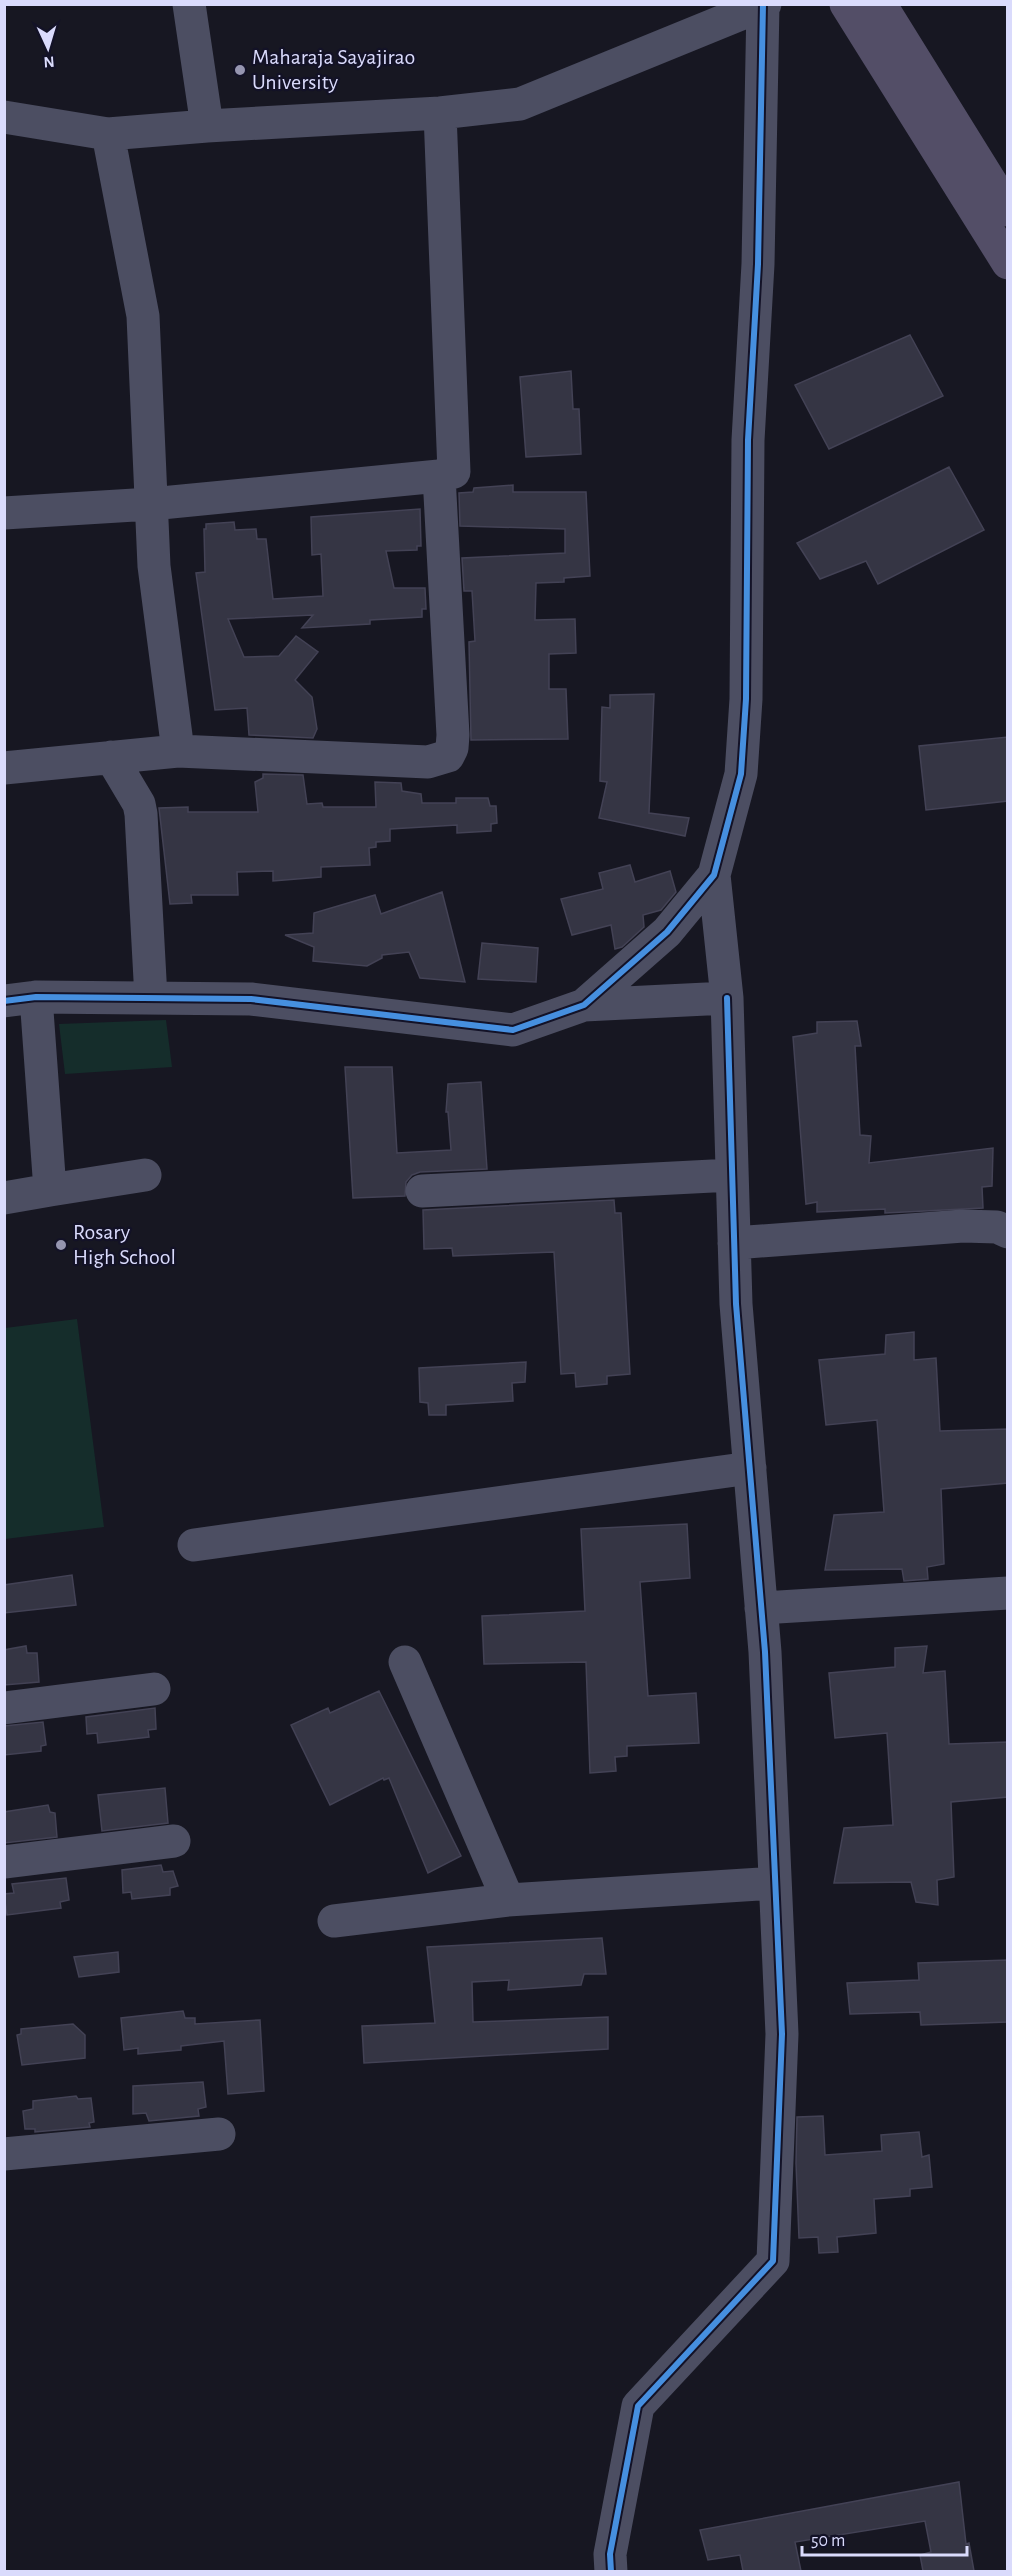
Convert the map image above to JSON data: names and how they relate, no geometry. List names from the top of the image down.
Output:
{
  "places": ["Maharaja Sayajirao University", "Rosary High School"],
  "scale_bar": "50 m",
  "north": "bottom"
}
